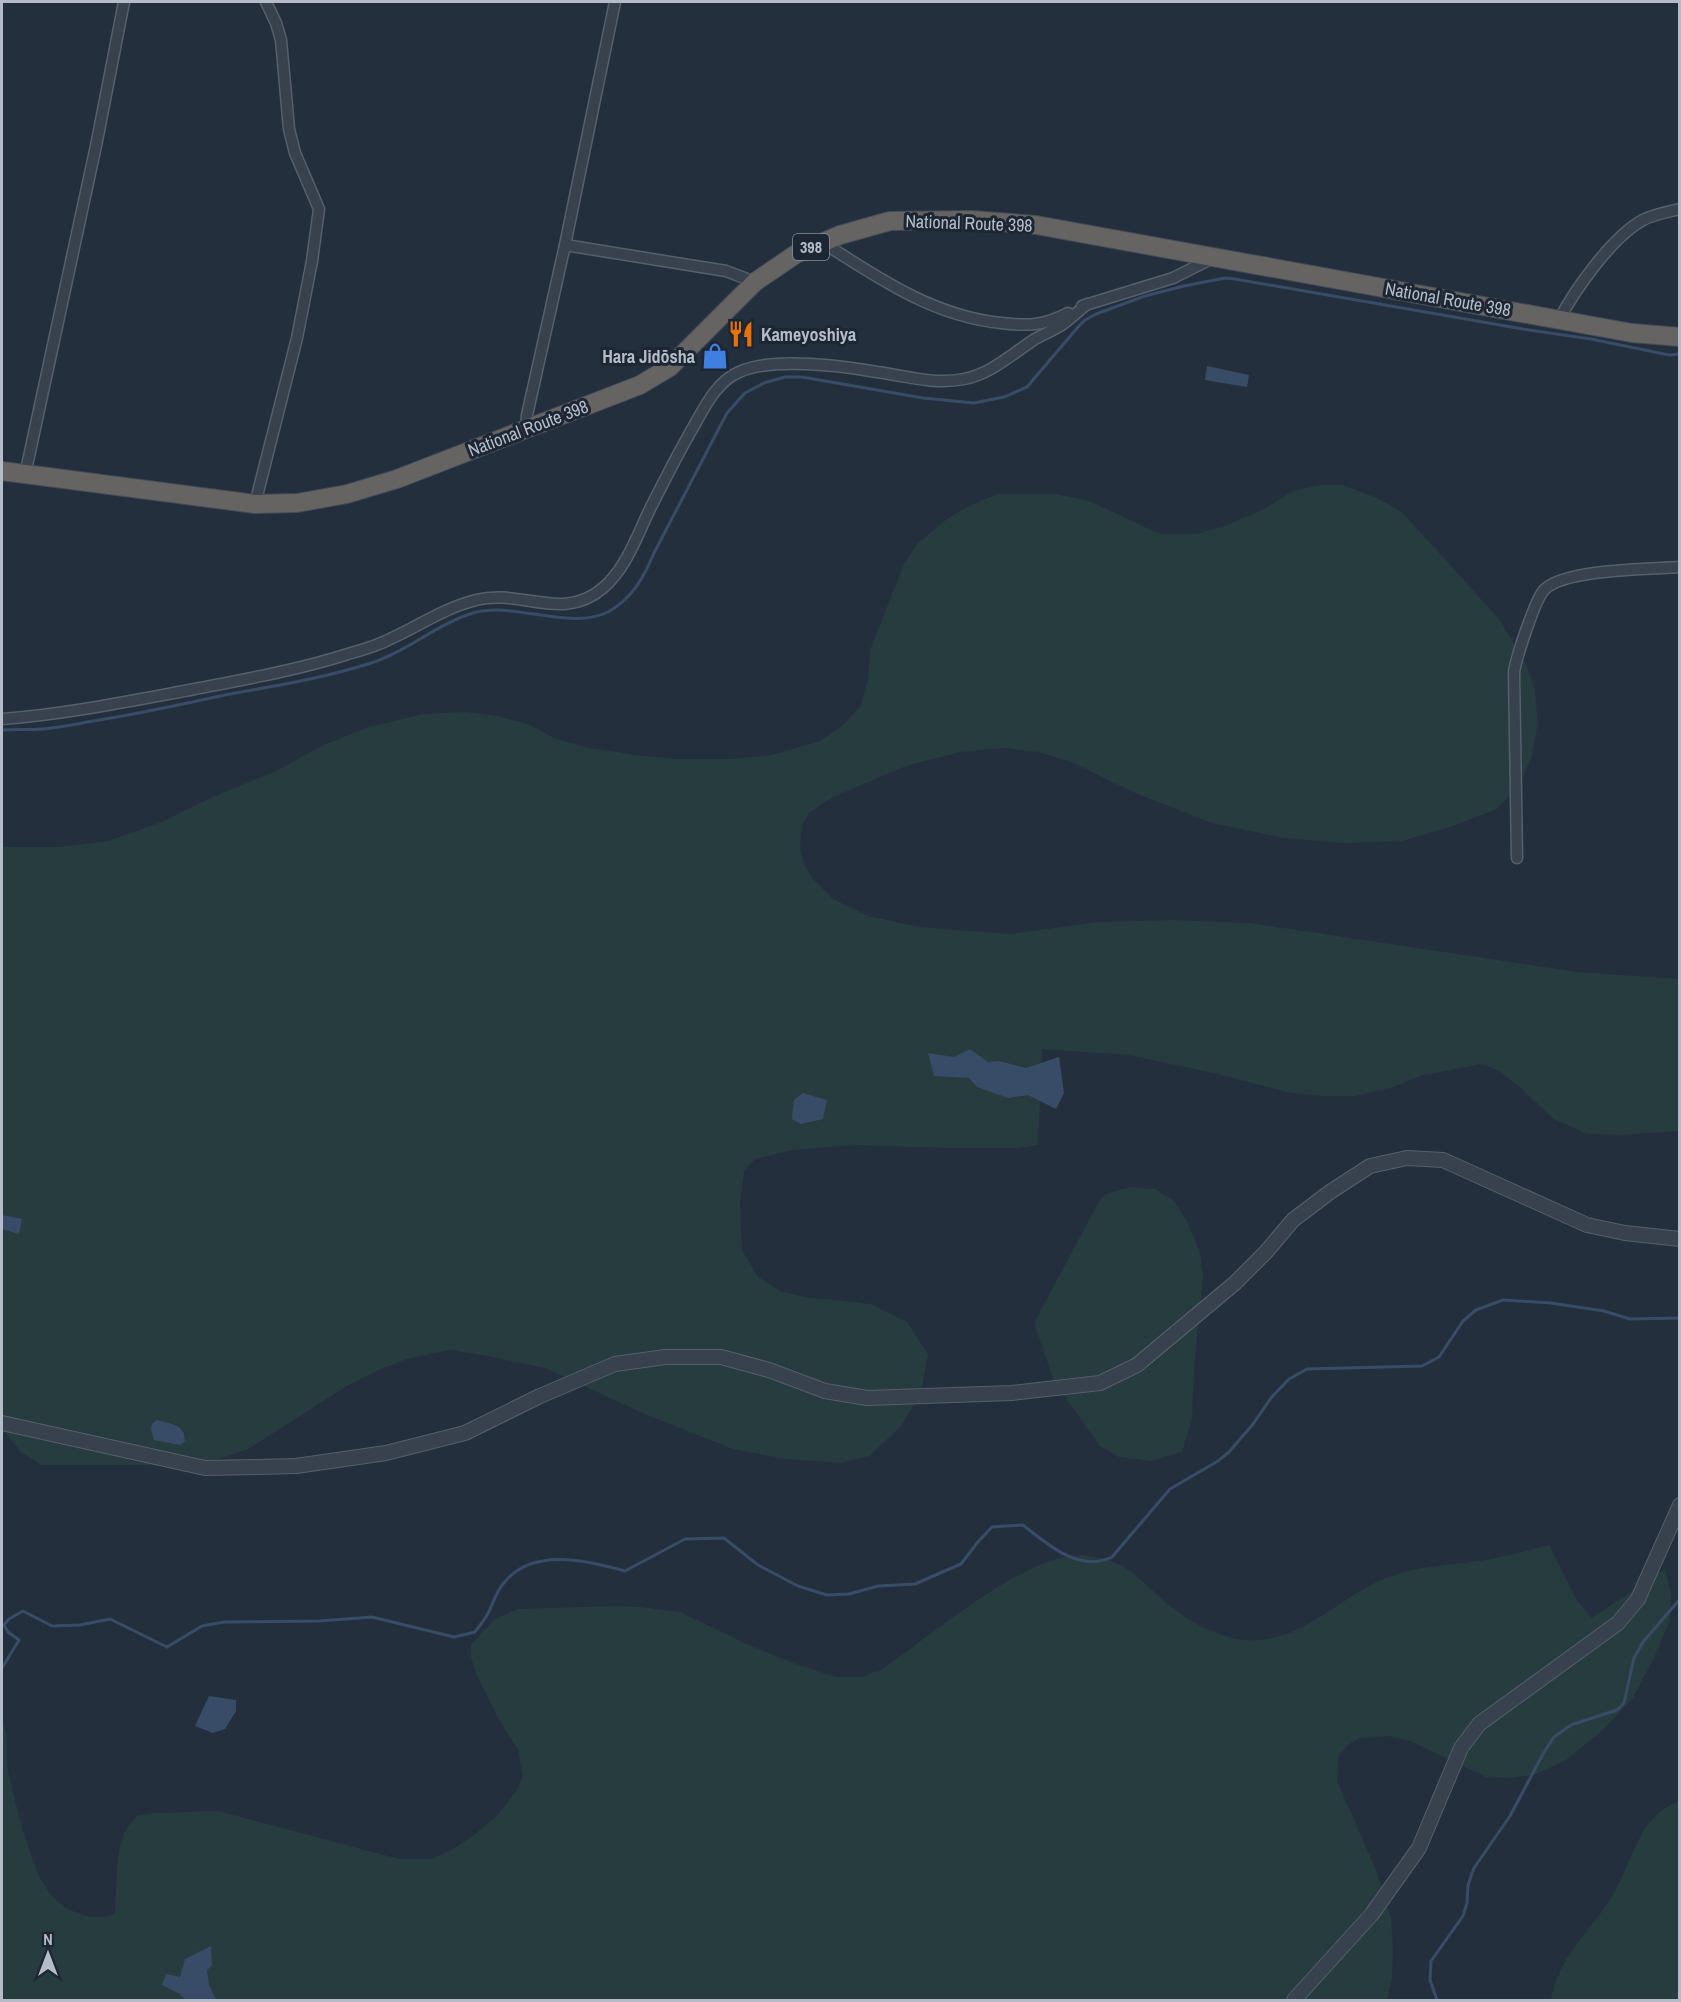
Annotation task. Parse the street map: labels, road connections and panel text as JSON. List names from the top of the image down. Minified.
{"streets":{"highway":["National Route 398","398"]},"places":{"restaurant":["Kameyoshiya"],"shop":["Hara Jidōsha"]},"north":"top"}
